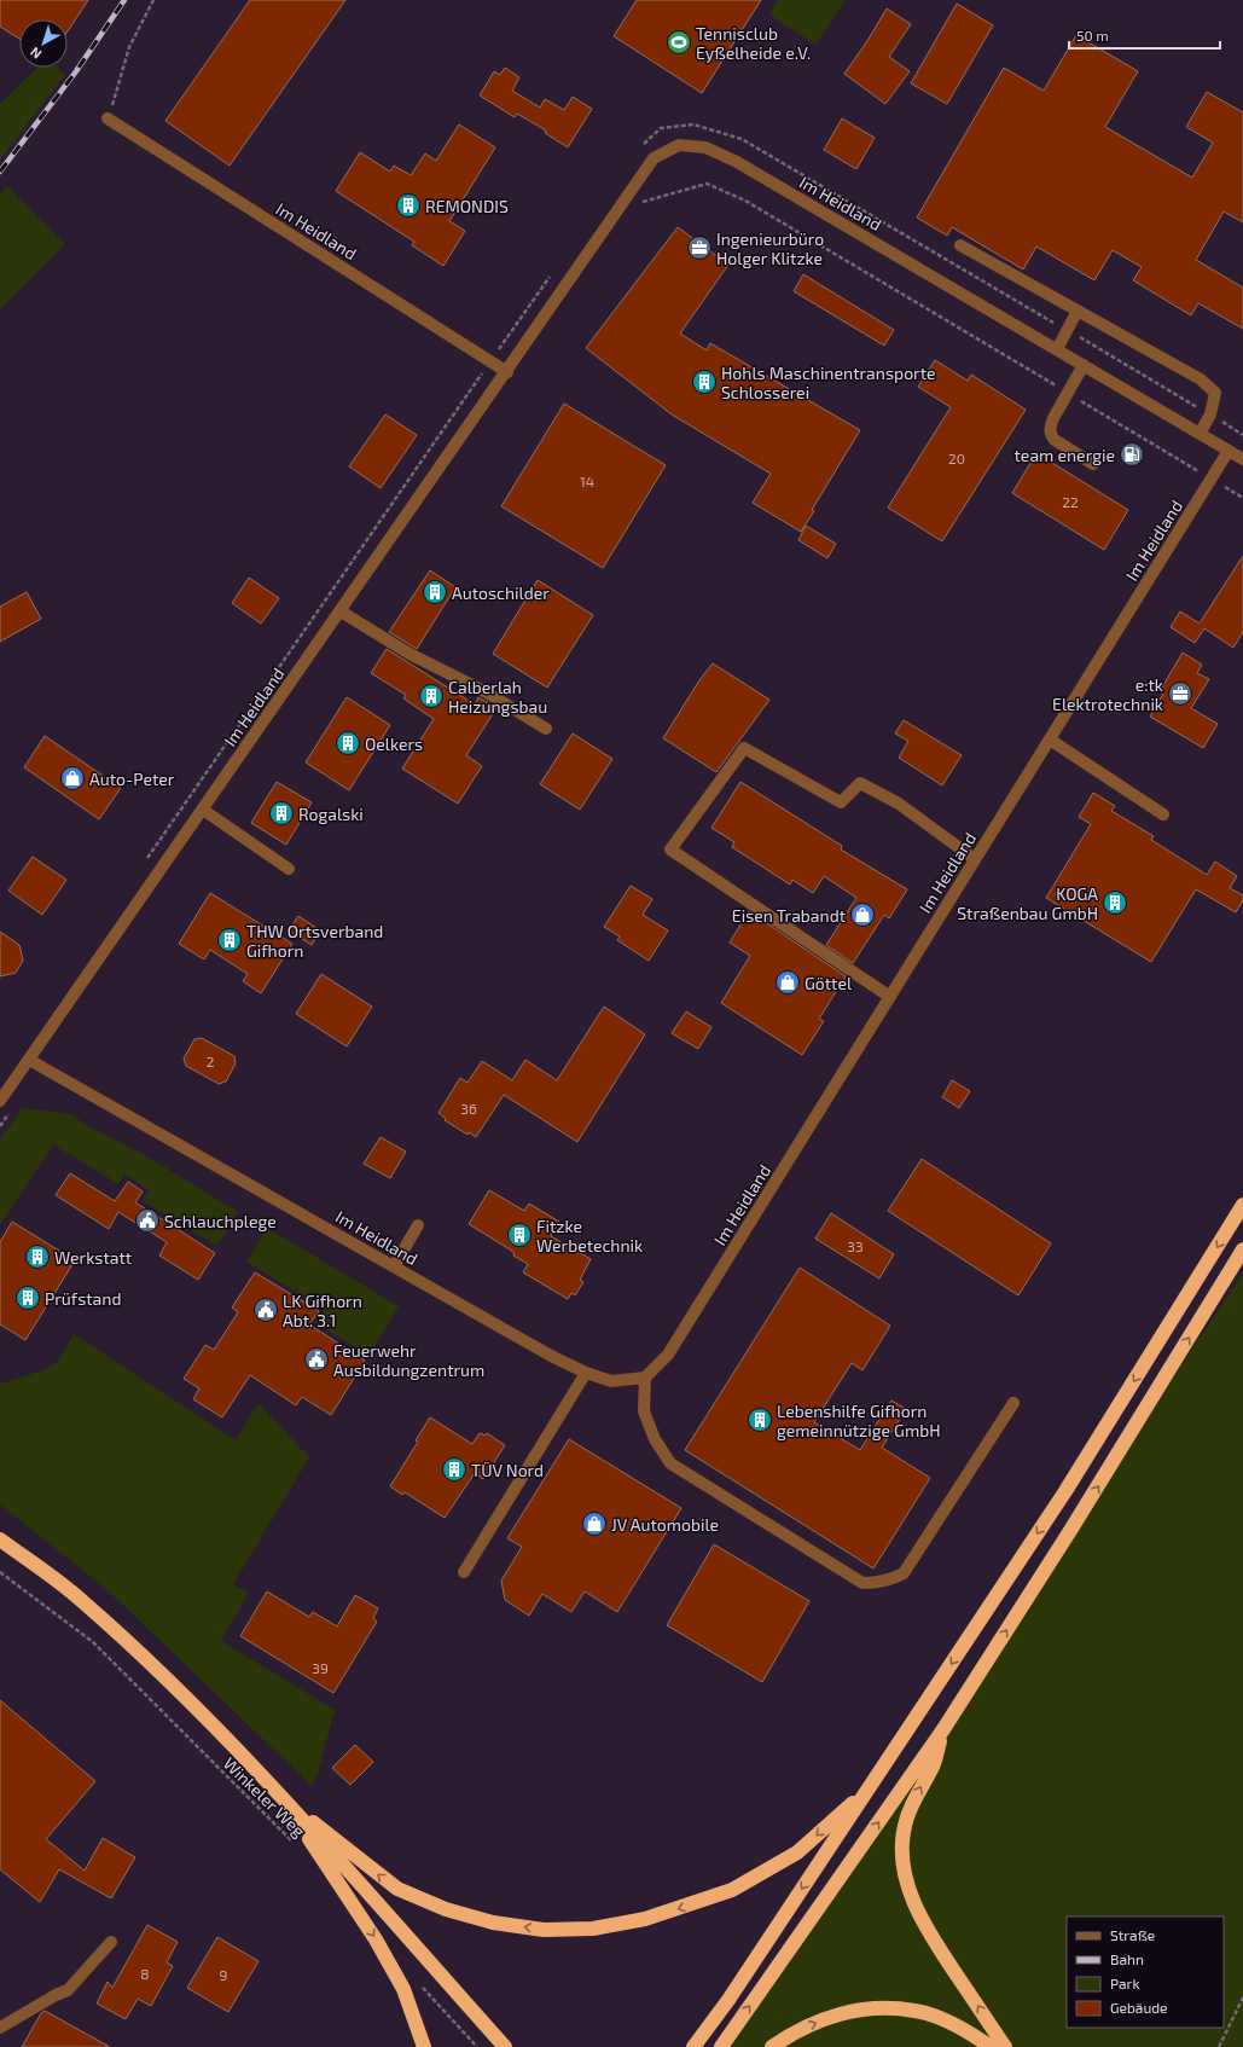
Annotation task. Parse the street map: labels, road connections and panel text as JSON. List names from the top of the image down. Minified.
{"streets":{"street":["Im Heidland"],"path":["Winkeler Weg"]},"places":{"sports":["Tennisclub Eyßelheide e.V."],"building":["REMONDIS","Hohls Maschinentransporte Schlosserei","Autoschilder","Calberlah Heizungsbau","Oelkers","Rogalski","KOGA Straßenbau GmbH","THW Ortsverband Gifhorn","Fitzke Werbetechnik","Werkstatt","Prüfstand","Lebenshilfe Gifhorn gemeinnützige GmbH","TÜV Nord"],"office":["Ingenieurbüro Holger Klitzke","e:tk Elektrotechnik"],"fuel station":["team energie"],"shop":["Auto-Peter","Eisen Trabandt","Göttel","JV Automobile"],"public building":["Schlauchplege","LK Gifhorn Abt. 3.1","Feuerwehr Ausbildungzentrum"]},"house_numbers":["20","14","22","2","36","33","39","8","9"],"legend":["Straße","Bahn","Park","Gebäude"],"scale_bar":"50 m","north":"bottom left"}
